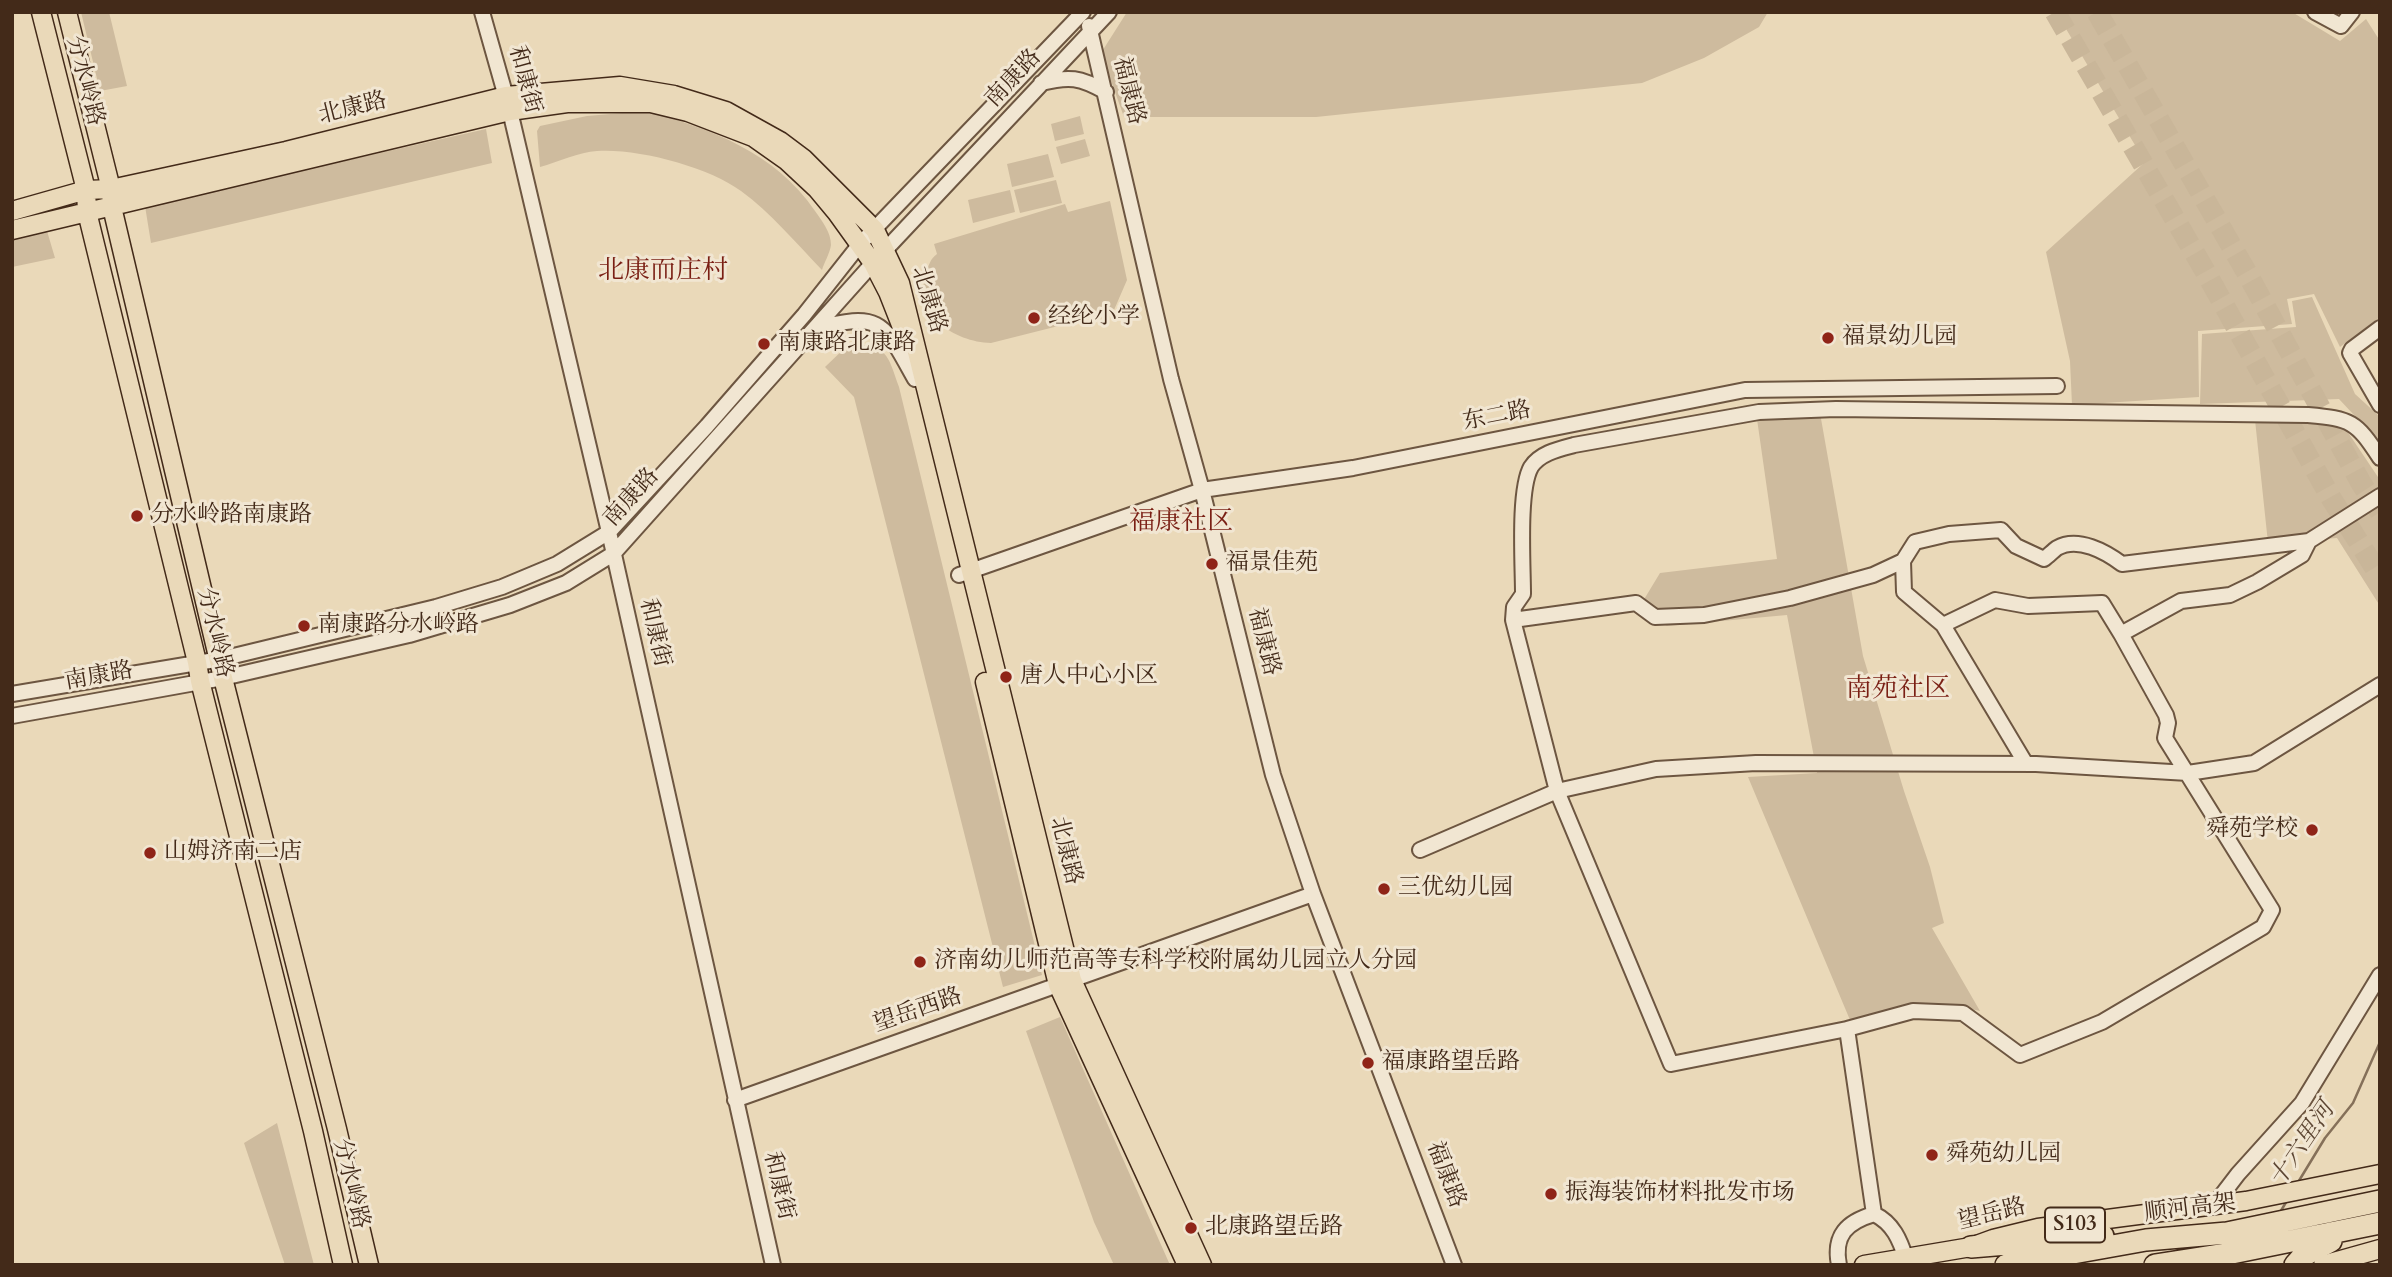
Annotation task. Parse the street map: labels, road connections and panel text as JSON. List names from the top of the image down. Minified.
{"streets":{"highway":["顺河高架"],"main road":["分水岭路","北康路","望岳路","S103"],"street":["南康路","和康街","福康路","东二路","望岳西路"]},"crossings":[["南康路","和康街"],["南康路","分水岭路"],["南康路","福康路"],["南康路","北康路"],["和康街","北康路"],["和康街","望岳西路"],["分水岭路","北康路"],["福康路","东二路"],["福康路","望岳西路"],["北康路","东二路"],["北康路","望岳西路"]],"districts":["北康而庄村","福康社区","南苑社区"],"water":["十六里河"],"places":["经纶小学","福景幼儿园","南康路北康路","分水岭路南康路","福景佳苑","南康路分水岭路","唐人中心小区","舜苑学校","山姆济南二店","三优幼儿园","济南幼儿师范高等专科学校附属幼儿园立人分园","福康路望岳路","舜苑幼儿园","振海装饰材料批发市场","北康路望岳路"]}
